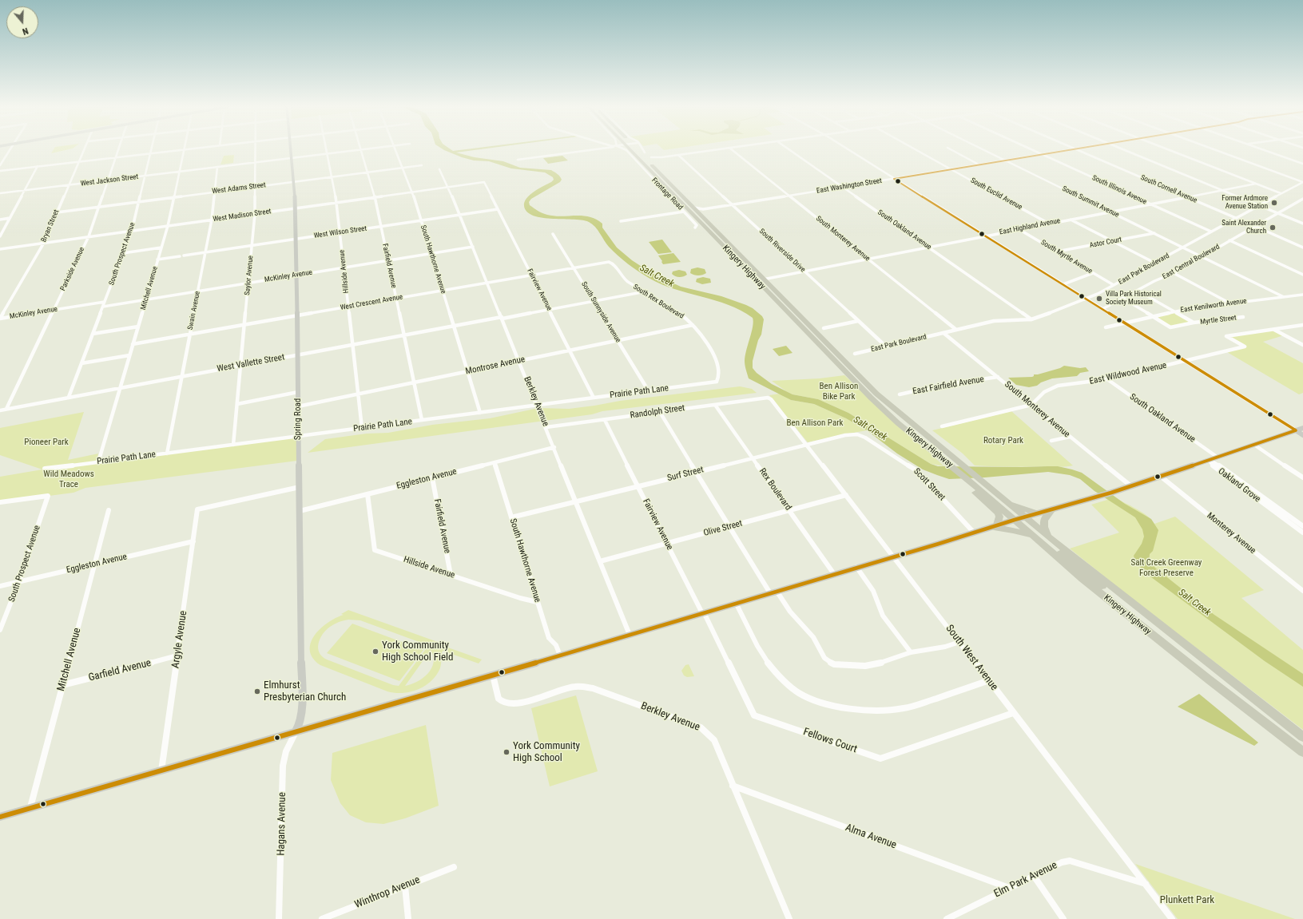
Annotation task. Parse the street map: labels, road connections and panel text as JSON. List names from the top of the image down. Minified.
{"streets":{"highway":["Kingery Highway"],"main road":["Spring Road"],"street":["West Jackson Street","East Washington Street","West Adams Street","South Cornell Avenue","South Illinois Avenue","Frontage Road","South Euclid Avenue","South Summit Avenue","West Madison Street","Bryan Street","East Highland Avenue","South Oakland Avenue","West Wilson Street","South Monterey Avenue","Astor Court","South Riverside Drive","South Prospect Avenue","South Myrtle Avenue","South Hawthorne Avenue","East Central Boulevard","Fairfield Avenue","Parkside Avenue","East Park Boulevard","Hillside Avenue","Saylor Avenue","McKinley Avenue","Mitchell Avenue","Fairview Avenue","South Rex Boulevard","West Crescent Avenue","East Kenilworth Avenue","Swain Avenue","South Sunnyside Avenue","Myrtle Street","West Vallette Street","Montrose Avenue","East Wildwood Avenue","East Fairfield Avenue","Prairie Path Lane","Berkley Avenue","Randolph Street","Surf Street","Eggleston Avenue","Scott Street","Oakland Grove","Rex Boulevard","Olive Street","Monterey Avenue","Argyle Avenue","South West Avenue","Garfield Avenue","Fellows Court","Hagans Avenue","Alma Avenue","Elm Park Avenue","Winthrop Avenue"]},"crossings":[["West Jackson Street","Bryan Street"],["West Jackson Street","South Prospect Avenue"],["West Jackson Street","Fairfield Avenue"],["West Jackson Street","Parkside Avenue"],["West Jackson Street","Hillside Avenue"],["West Jackson Street","Saylor Avenue"],["West Jackson Street","Mitchell Avenue"],["West Jackson Street","Swain Avenue"],["West Jackson Street","Spring Road"],["East Washington Street","South Illinois Avenue"],["East Washington Street","South Euclid Avenue"],["East Washington Street","South Summit Avenue"],["East Washington Street","South Oakland Avenue"],["East Washington Street","South Monterey Avenue"],["East Washington Street","South Riverside Drive"],["East Washington Street","Kingery Highway"],["West Adams Street","Bryan Street"],["West Adams Street","South Prospect Avenue"],["West Adams Street","South Hawthorne Avenue"],["West Adams Street","Fairfield Avenue"],["West Adams Street","Parkside Avenue"],["West Adams Street","Hillside Avenue"],["West Adams Street","Saylor Avenue"],["West Adams Street","Mitchell Avenue"],["West Adams Street","Swain Avenue"],["West Adams Street","Spring Road"],["South Cornell Avenue","East Highland Avenue"],["South Cornell Avenue","East Park Boulevard"],["South Illinois Avenue","East Highland Avenue"],["South Illinois Avenue","East Park Boulevard"],["South Euclid Avenue","East Highland Avenue"],["South Summit Avenue","East Highland Avenue"],["South Summit Avenue","Astor Court"],["South Summit Avenue","East Central Boulevard"],["South Summit Avenue","East Park Boulevard"],["South Summit Avenue","East Kenilworth Avenue"],["West Madison Street","Bryan Street"],["West Madison Street","South Prospect Avenue"],["West Madison Street","South Hawthorne Avenue"],["West Madison Street","Fairfield Avenue"],["West Madison Street","Parkside Avenue"],["West Madison Street","Hillside Avenue"],["West Madison Street","Saylor Avenue"],["West Madison Street","Mitchell Avenue"],["West Madison Street","Fairview Avenue"],["West Madison Street","Swain Avenue"],["West Madison Street","Berkley Avenue"],["West Madison Street","Spring Road"],["Bryan Street","McKinley Avenue"],["East Highland Avenue","South Oakland Avenue"],["East Highland Avenue","South Monterey Avenue"],["East Highland Avenue","South Riverside Drive"],["East Highland Avenue","South Myrtle Avenue"],["East Highland Avenue","Kingery Highway"],["South Oakland Avenue","East Park Boulevard"],["South Oakland Avenue","East Wildwood Avenue"],["West Wilson Street","South Hawthorne Avenue"],["West Wilson Street","Fairfield Avenue"],["West Wilson Street","Hillside Avenue"],["West Wilson Street","Saylor Avenue"],["West Wilson Street","Fairview Avenue"],["West Wilson Street","Swain Avenue"],["West Wilson Street","Berkley Avenue"],["West Wilson Street","Spring Road"],["South Monterey Avenue","East Park Boulevard"],["South Monterey Avenue","East Wildwood Avenue"],["South Monterey Avenue","East Fairfield Avenue"],["Astor Court","South Myrtle Avenue"],["South Riverside Drive","East Park Boulevard"],["South Prospect Avenue","McKinley Avenue"],["South Prospect Avenue","West Vallette Street"],["South Prospect Avenue","Eggleston Avenue"],["South Myrtle Avenue","East Park Boulevard"],["South Hawthorne Avenue","Hillside Avenue"],["South Hawthorne Avenue","McKinley Avenue"],["South Hawthorne Avenue","West Crescent Avenue"],["South Hawthorne Avenue","West Vallette Street"],["South Hawthorne Avenue","Montrose Avenue"],["South Hawthorne Avenue","Prairie Path Lane"],["South Hawthorne Avenue","Surf Street"],["South Hawthorne Avenue","Eggleston Avenue"],["Fairfield Avenue","Hillside Avenue"],["Fairfield Avenue","McKinley Avenue"],["Fairfield Avenue","West Crescent Avenue"],["Fairfield Avenue","West Vallette Street"],["Fairfield Avenue","Montrose Avenue"],["Fairfield Avenue","Prairie Path Lane"],["Fairfield Avenue","Eggleston Avenue"],["Parkside Avenue","McKinley Avenue"],["Parkside Avenue","West Vallette Street"],["Hillside Avenue","McKinley Avenue"],["Hillside Avenue","West Crescent Avenue"],["Hillside Avenue","West Vallette Street"],["Hillside Avenue","Montrose Avenue"],["Hillside Avenue","Prairie Path Lane"],["Hillside Avenue","Eggleston Avenue"],["Saylor Avenue","McKinley Avenue"],["Saylor Avenue","West Crescent Avenue"],["Saylor Avenue","West Vallette Street"],["Saylor Avenue","Prairie Path Lane"],["McKinley Avenue","Mitchell Avenue"],["McKinley Avenue","Swain Avenue"],["McKinley Avenue","Berkley Avenue"],["McKinley Avenue","Spring Road"],["Mitchell Avenue","West Crescent Avenue"],["Mitchell Avenue","West Vallette Street"],["Mitchell Avenue","Prairie Path Lane"],["Mitchell Avenue","Eggleston Avenue"],["Mitchell Avenue","Garfield Avenue"],["Fairview Avenue","West Crescent Avenue"],["Fairview Avenue","West Vallette Street"],["Fairview Avenue","Montrose Avenue"],["Fairview Avenue","Prairie Path Lane"],["Fairview Avenue","Randolph Street"],["Fairview Avenue","Surf Street"],["Fairview Avenue","Olive Street"],["Fairview Avenue","Fellows Court"],["South Rex Boulevard","West Crescent Avenue"],["South Rex Boulevard","West Vallette Street"],["South Rex Boulevard","Montrose Avenue"],["South Rex Boulevard","Prairie Path Lane"],["West Crescent Avenue","Swain Avenue"],["West Crescent Avenue","South Sunnyside Avenue"],["West Crescent Avenue","Berkley Avenue"],["West Crescent Avenue","Spring Road"],["East Kenilworth Avenue","Myrtle Street"],["Swain Avenue","West Vallette Street"],["Swain Avenue","Prairie Path Lane"],["South Sunnyside Avenue","West Vallette Street"],["South Sunnyside Avenue","Montrose Avenue"],["South Sunnyside Avenue","Prairie Path Lane"],["West Vallette Street","Berkley Avenue"],["West Vallette Street","Spring Road"],["Montrose Avenue","Berkley Avenue"],["Montrose Avenue","Spring Road"],["Prairie Path Lane","Berkley Avenue"],["Prairie Path Lane","Spring Road"],["Berkley Avenue","Randolph Street"],["Berkley Avenue","Surf Street"],["Berkley Avenue","Eggleston Avenue"],["Berkley Avenue","Olive Street"],["Berkley Avenue","Alma Avenue"],["Randolph Street","Rex Boulevard"],["Randolph Street","South West Avenue"],["Spring Road","Eggleston Avenue"],["Spring Road","Argyle Avenue"],["Spring Road","Hagans Avenue"],["Surf Street","Scott Street"],["Surf Street","Rex Boulevard"],["Surf Street","South West Avenue"],["Eggleston Avenue","Argyle Avenue"],["Rex Boulevard","Olive Street"],["Olive Street","South West Avenue"],["Argyle Avenue","Garfield Avenue"],["South West Avenue","Fellows Court"],["South West Avenue","Elm Park Avenue"],["Alma Avenue","Elm Park Avenue"]],"water":["Salt Creek"],"parks":["Ben Allison Bike Park","Ben Allison Park","Rotary Park","Pioneer Park","Wild Meadows Trace","Salt Creek Greenway Forest Preserve","Plunkett Park"],"places":["Former Ardmore Avenue Station","Saint Alexander Church","Villa Park Historical Society Museum","York Community High School Field","Elmhurst Presbyterian Church","York Community High School"],"north":"bottom"}
